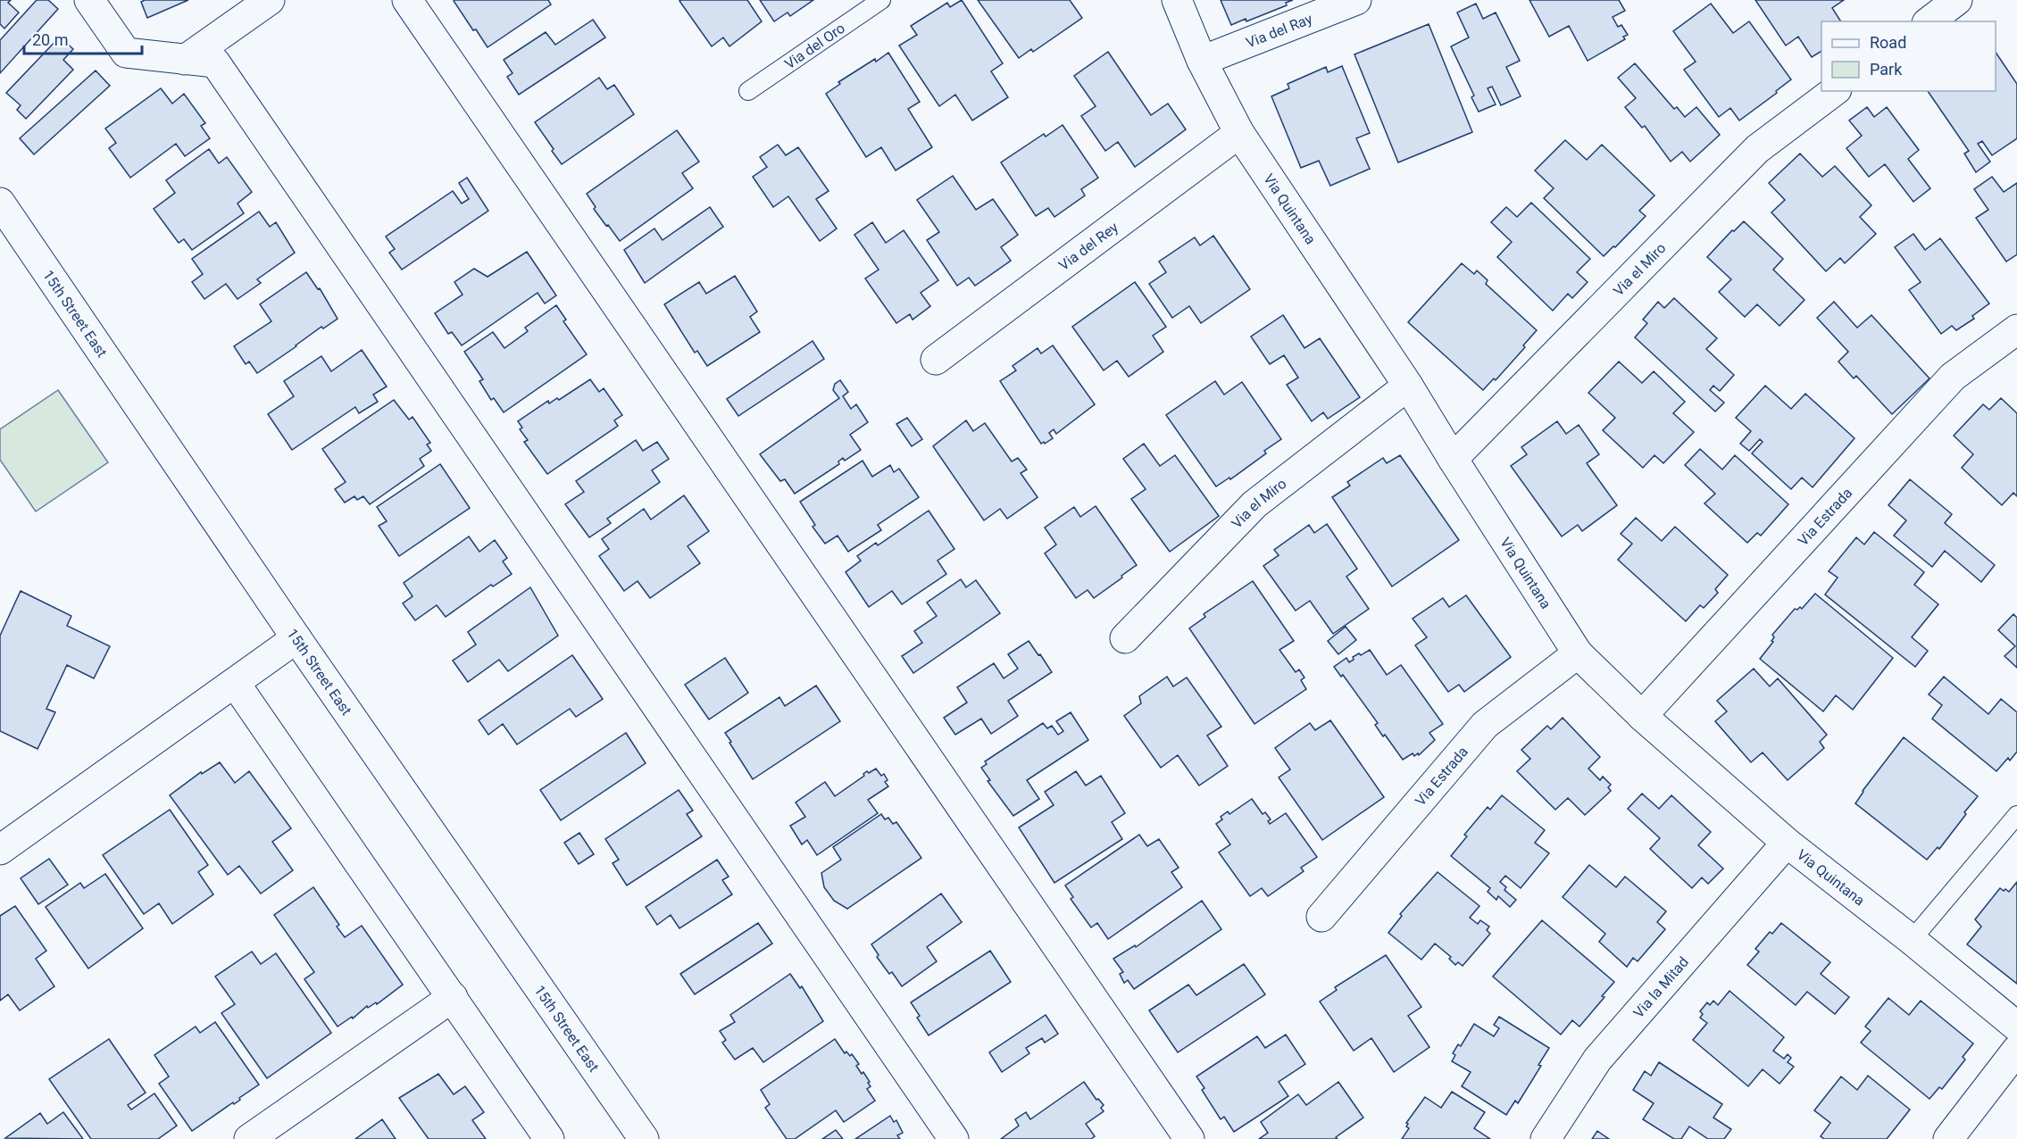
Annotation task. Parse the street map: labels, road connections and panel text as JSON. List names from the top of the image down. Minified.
{"streets":{"street":["Via del Ray","Via Quintana","Via del Rey","Via el Miro","15th Street East","Via Estrada","Via la Mitad"],"lane":["Via del Oro"]},"crossings":[["Via del Ray","Via Quintana"],["Via Quintana","Via del Rey"],["Via Quintana","Via el Miro"],["Via Quintana","Via Estrada"],["Via Quintana","Via la Mitad"]],"legend":["Road","Park"],"scale_bar":"20 m"}
